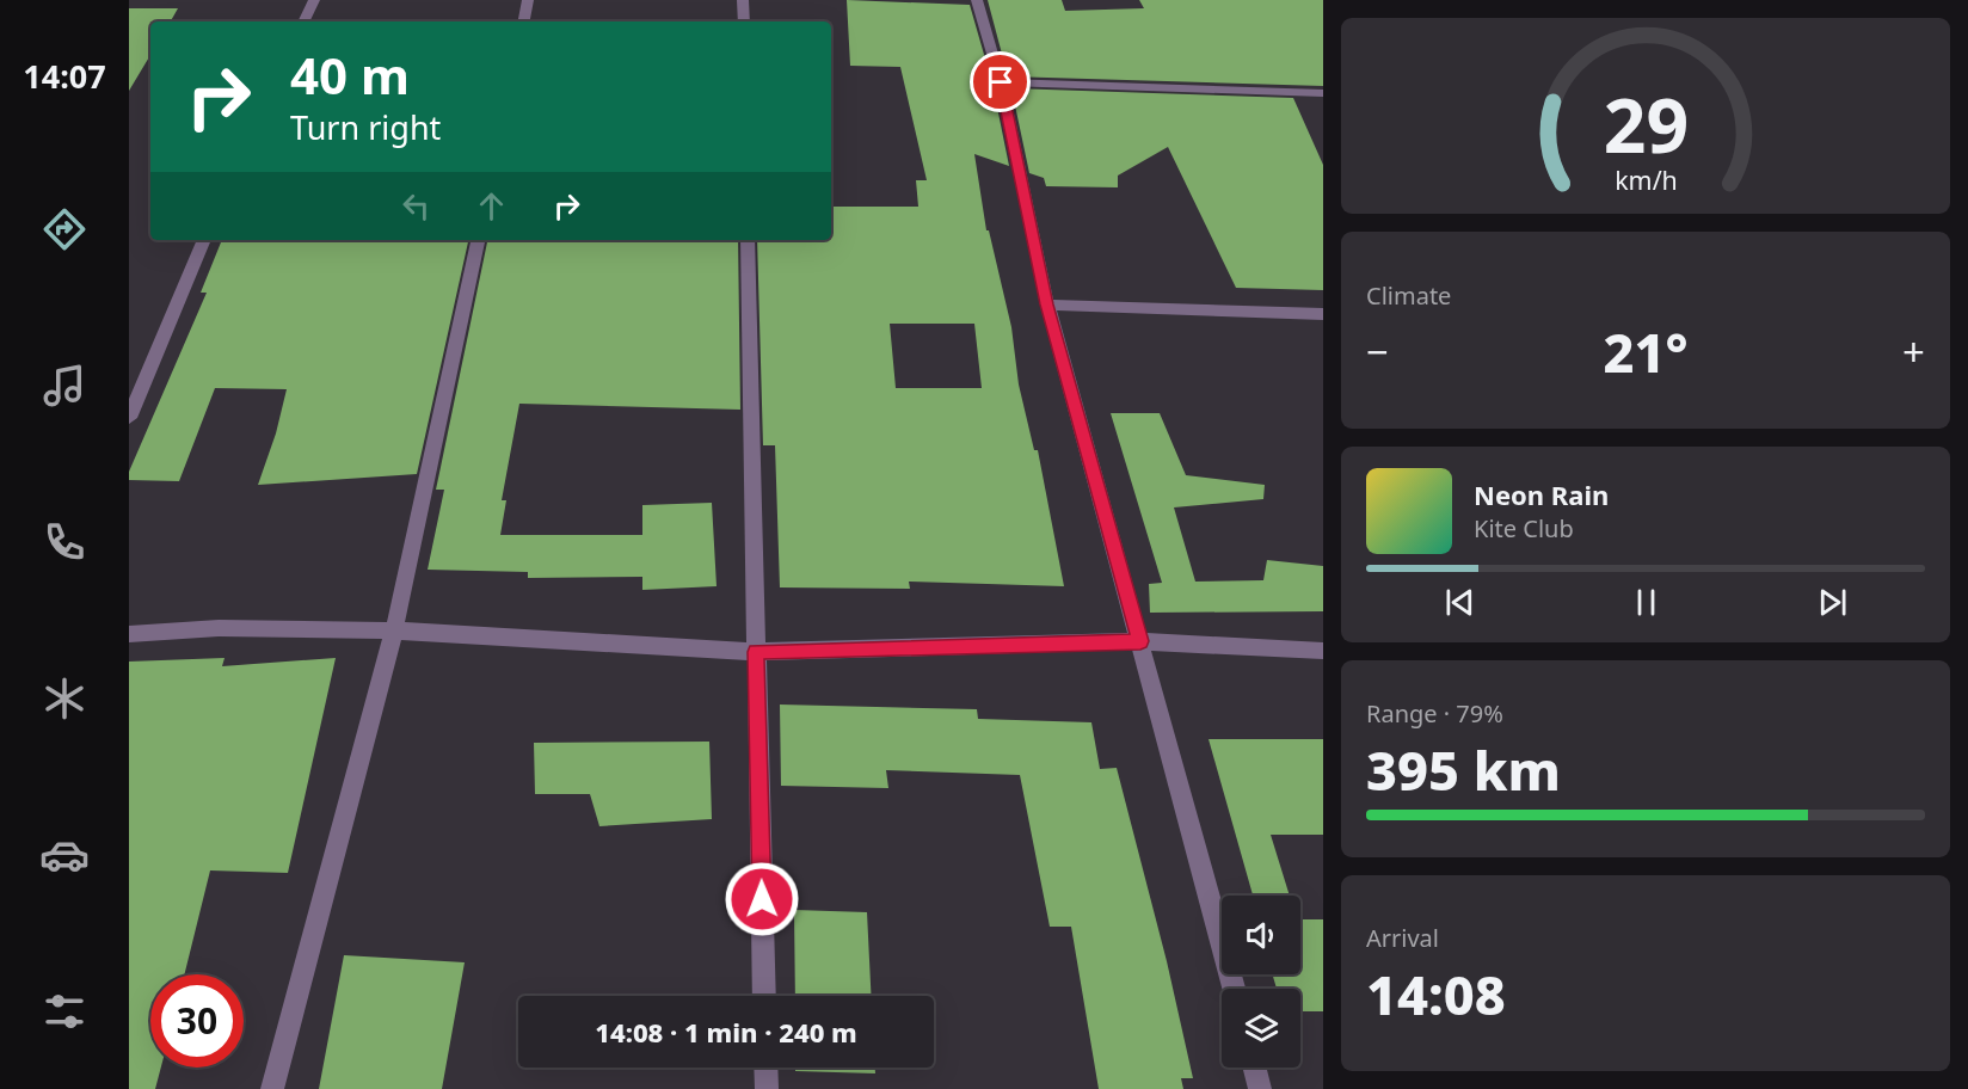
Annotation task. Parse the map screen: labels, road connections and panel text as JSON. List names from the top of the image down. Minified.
{"page":{"tabs":"14:07","turn":["40 m","Turn right"],"tile":["Climate",["Range · 79%","395 km"],["Arrival","14:08"]],"heat":["−","21°","+"],"song":["Neon Rain","Kite Club"],"limit":"30","trip":"14:08 · 1 min · 240 m","gauge":["29","km/h"]}}
